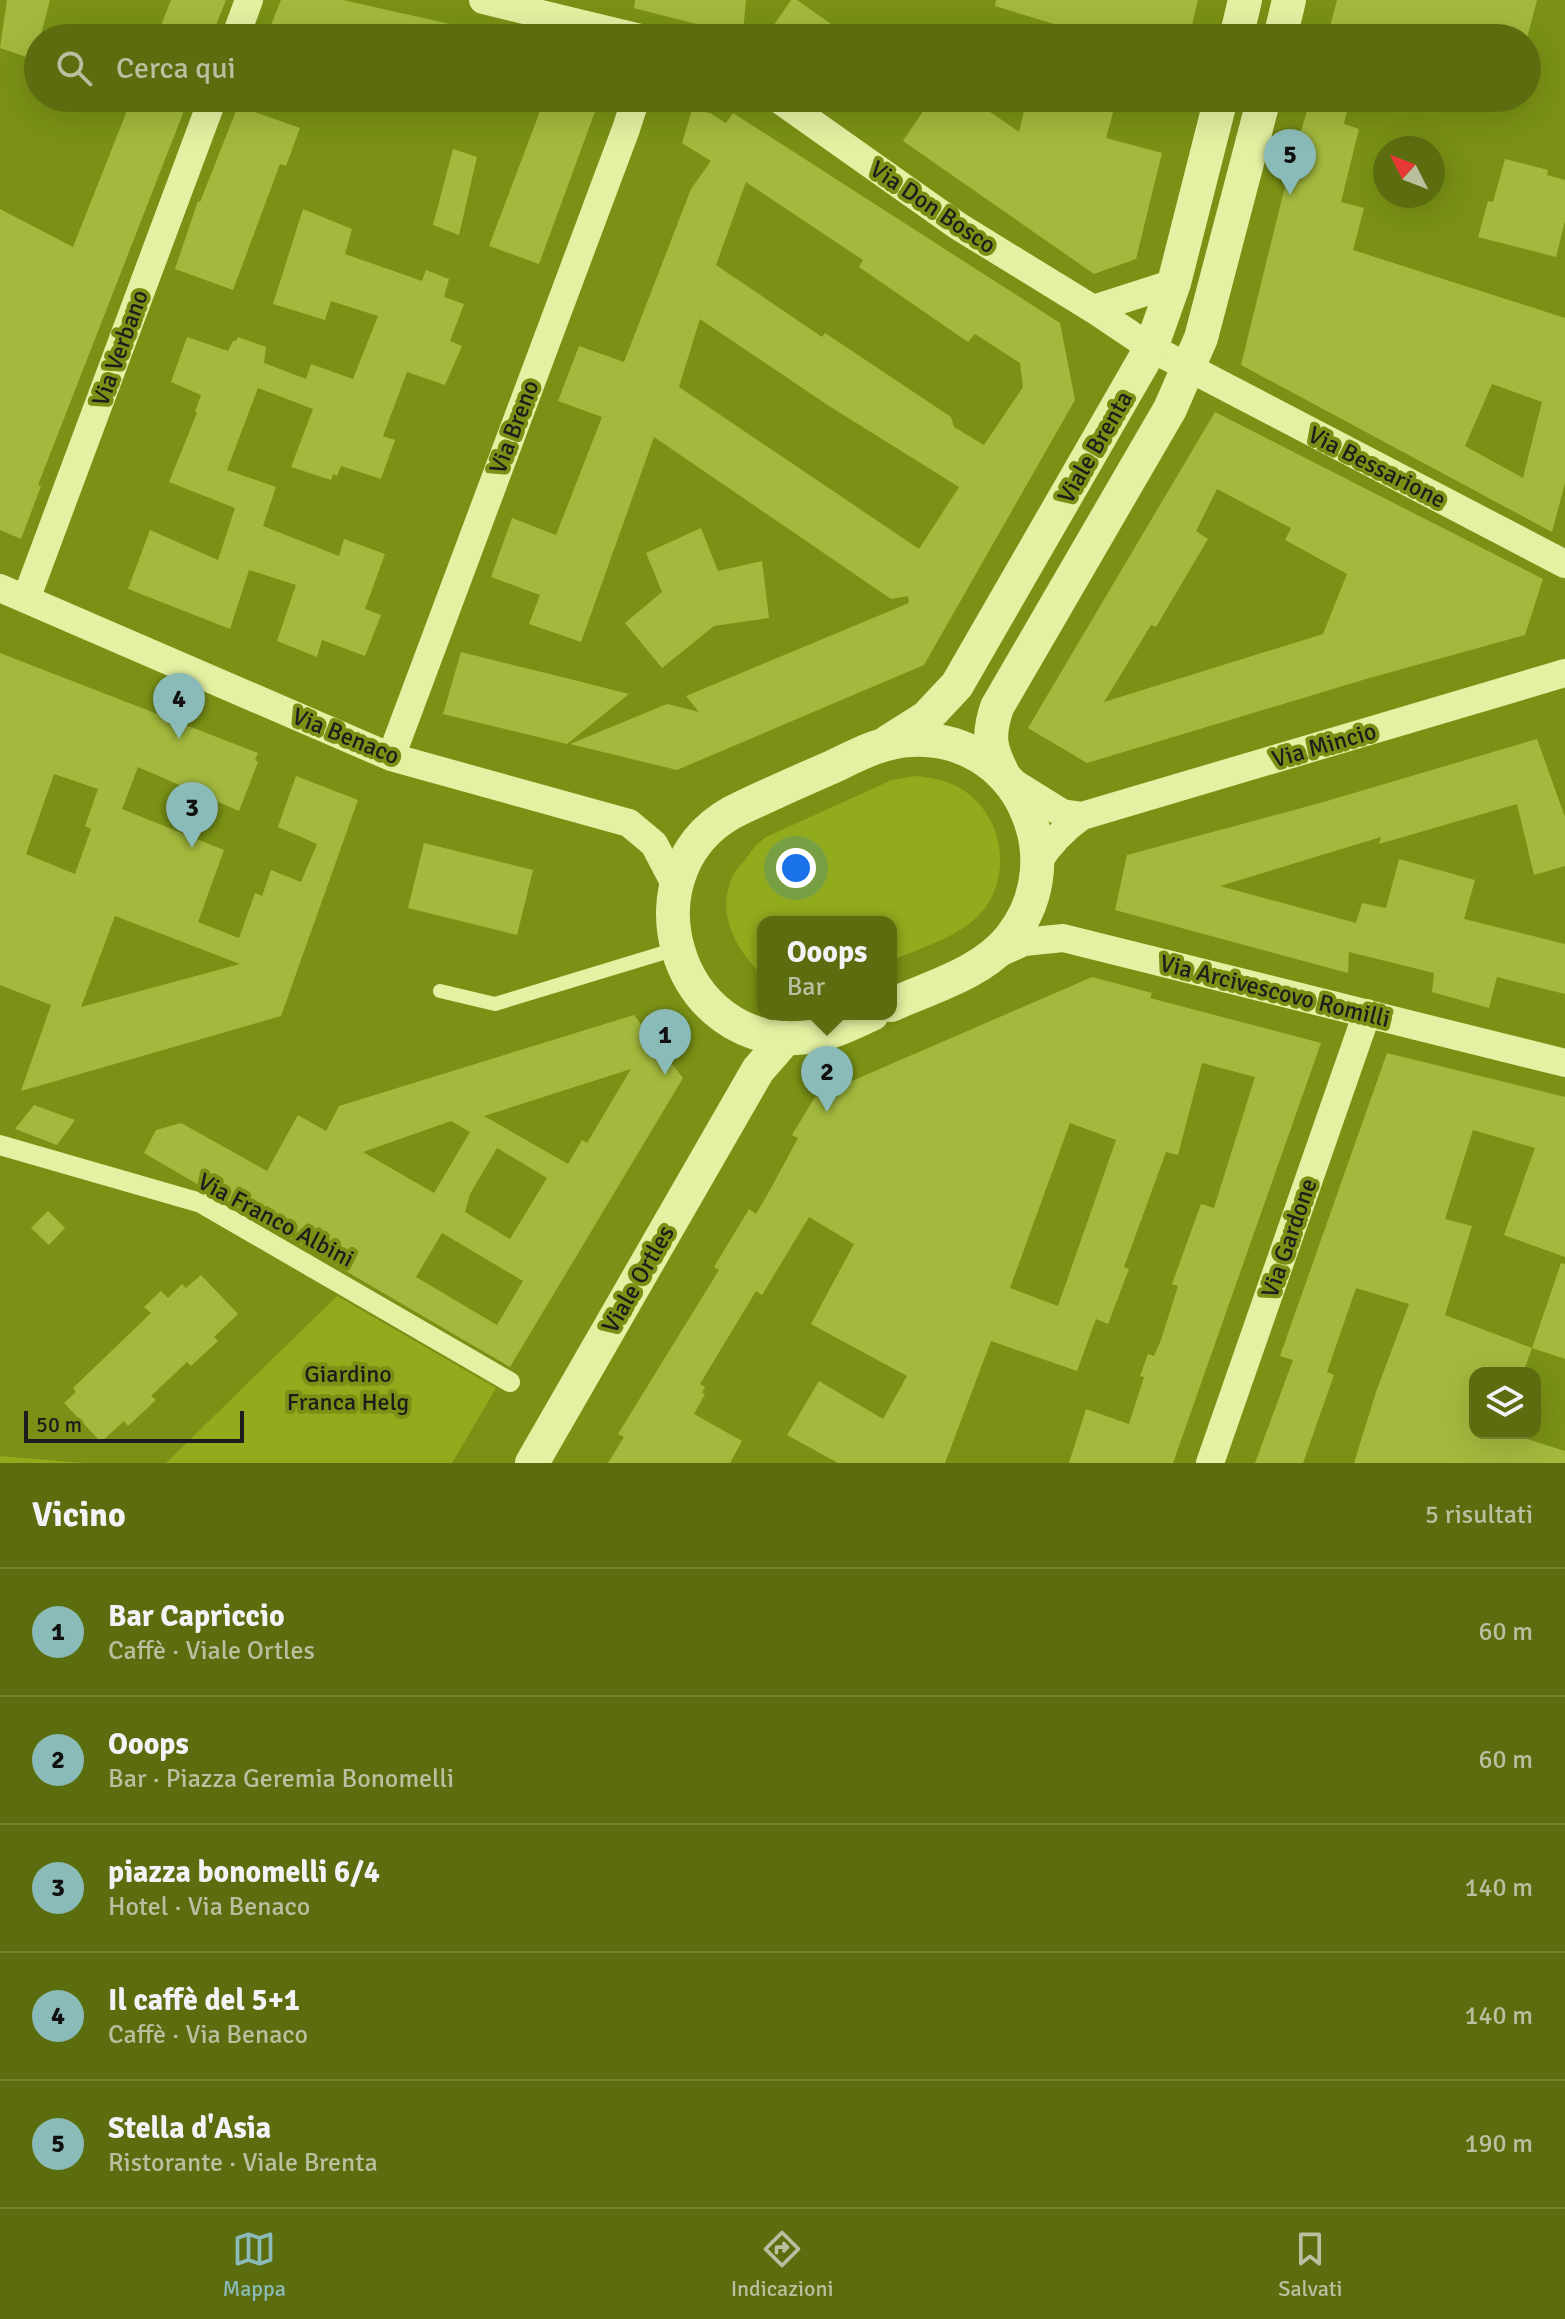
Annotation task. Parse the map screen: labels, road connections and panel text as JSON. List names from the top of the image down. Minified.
{"streets":{"street":["Via Don Bosco","Via Verbano","Via Breno","Viale Brenta","Via Bessarione","Via Benaco","Via Mincio","Via Arcivescovo Romilli","Via Franco Albini","Via Gardone","Viale Ortles"]},"crossings":[["Via Don Bosco","Viale Brenta"],["Via Don Bosco","Via Bessarione"],["Via Verbano","Via Benaco"],["Via Breno","Via Benaco"],["Viale Brenta","Via Bessarione"],["Via Arcivescovo Romilli","Via Gardone"]],"parks":["Giardino Franca Helg"],"scale_bar":"50 m","north":"top left","page":{"search":"Cerca qui","pins":["5","4","3","1","2"],"popup":["Ooops","Bar"],"scale":"50 m","heading":["Vicino","5 risultati"],"list":[{"mark":"1","name":"Bar Capriccio","note":"Caffè · Viale Ortles","value":"60 m"},{"mark":"2","name":"Ooops","note":"Bar · Piazza Geremia Bonomelli","value":"60 m"},{"mark":"3","name":"piazza bonomelli 6/4","note":"Hotel · Via Benaco","value":"140 m"},{"mark":"4","name":"Il caffè del 5+1","note":"Caffè · Via Benaco","value":"140 m"},{"mark":"5","name":"Stella d'Asia","note":"Ristorante · Viale Brenta","value":"190 m"}],"nav":["Mappa","Indicazioni","Salvati"]}}
